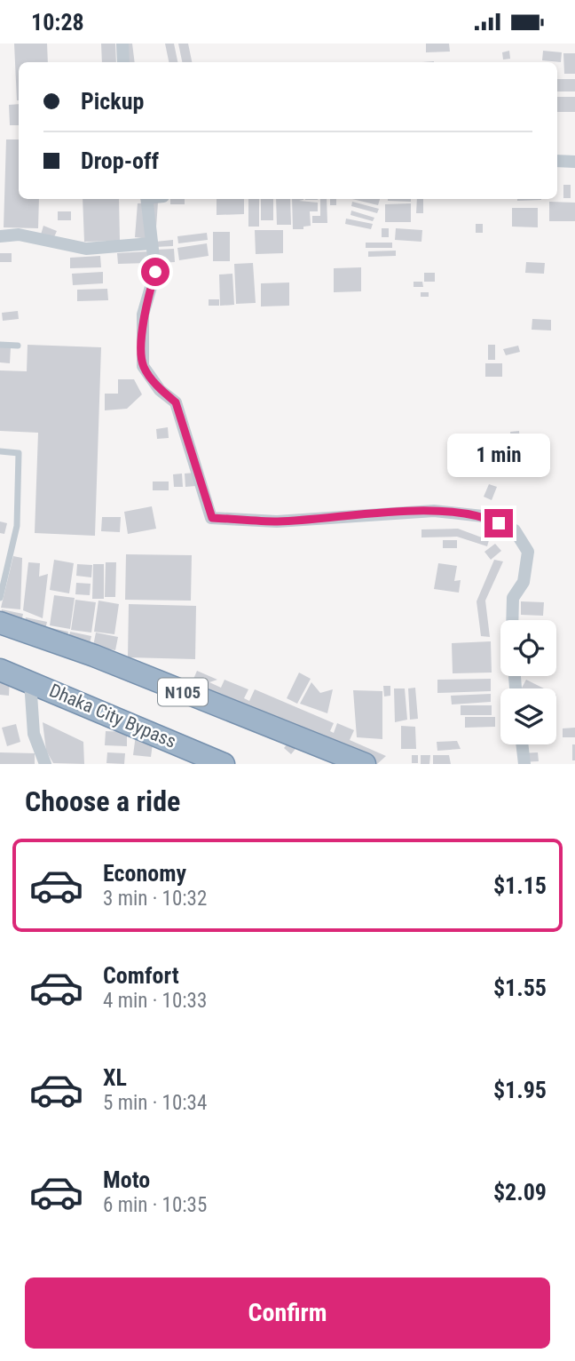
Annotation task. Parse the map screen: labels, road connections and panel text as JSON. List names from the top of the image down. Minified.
{"streets":{"highway":["N105","Dhaka City Bypass"]},"page":{"status":"10:28","banner":["Pickup","Drop-off"],"bubble":"1 min","heading":"Choose a ride","list":[{"name":"Economy","note":"3 min · 10:32","value":"$1.15"},{"name":"Comfort","note":"4 min · 10:33","value":"$1.55"},{"name":"XL","note":"5 min · 10:34","value":"$1.95"},{"name":"Moto","note":"6 min · 10:35","value":"$2.09"}],"buttons":"Confirm"}}
